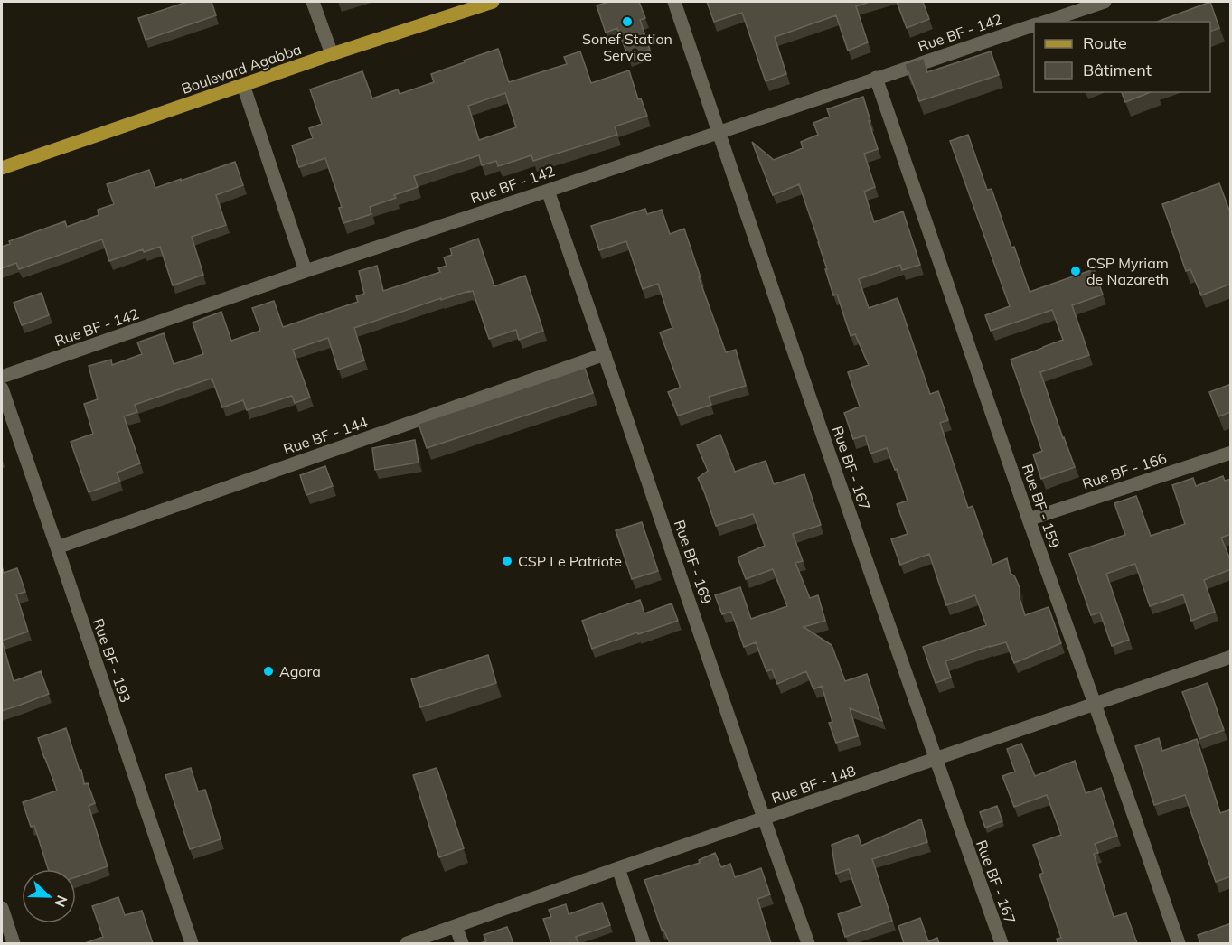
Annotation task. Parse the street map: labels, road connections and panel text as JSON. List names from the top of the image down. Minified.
{"streets":{"main road":["Boulevard Agabba"],"street":["Rue BF - 142","Rue BF - 144","Rue BF - 167","Rue BF - 166","Rue BF - 159","Rue BF - 169","Rue BF - 193","Rue BF - 148"]},"crossings":[["Rue BF - 142","Rue BF - 167"],["Rue BF - 142","Rue BF - 159"],["Rue BF - 142","Rue BF - 169"],["Rue BF - 144","Rue BF - 169"],["Rue BF - 144","Rue BF - 193"],["Rue BF - 167","Rue BF - 148"],["Rue BF - 166","Rue BF - 159"],["Rue BF - 159","Rue BF - 148"],["Rue BF - 169","Rue BF - 148"]],"places":["Sonef Station Service","CSP Myriam de Nazareth","CSP Le Patriote","Agora"],"legend":["Route","Bâtiment"],"north":"right"}
